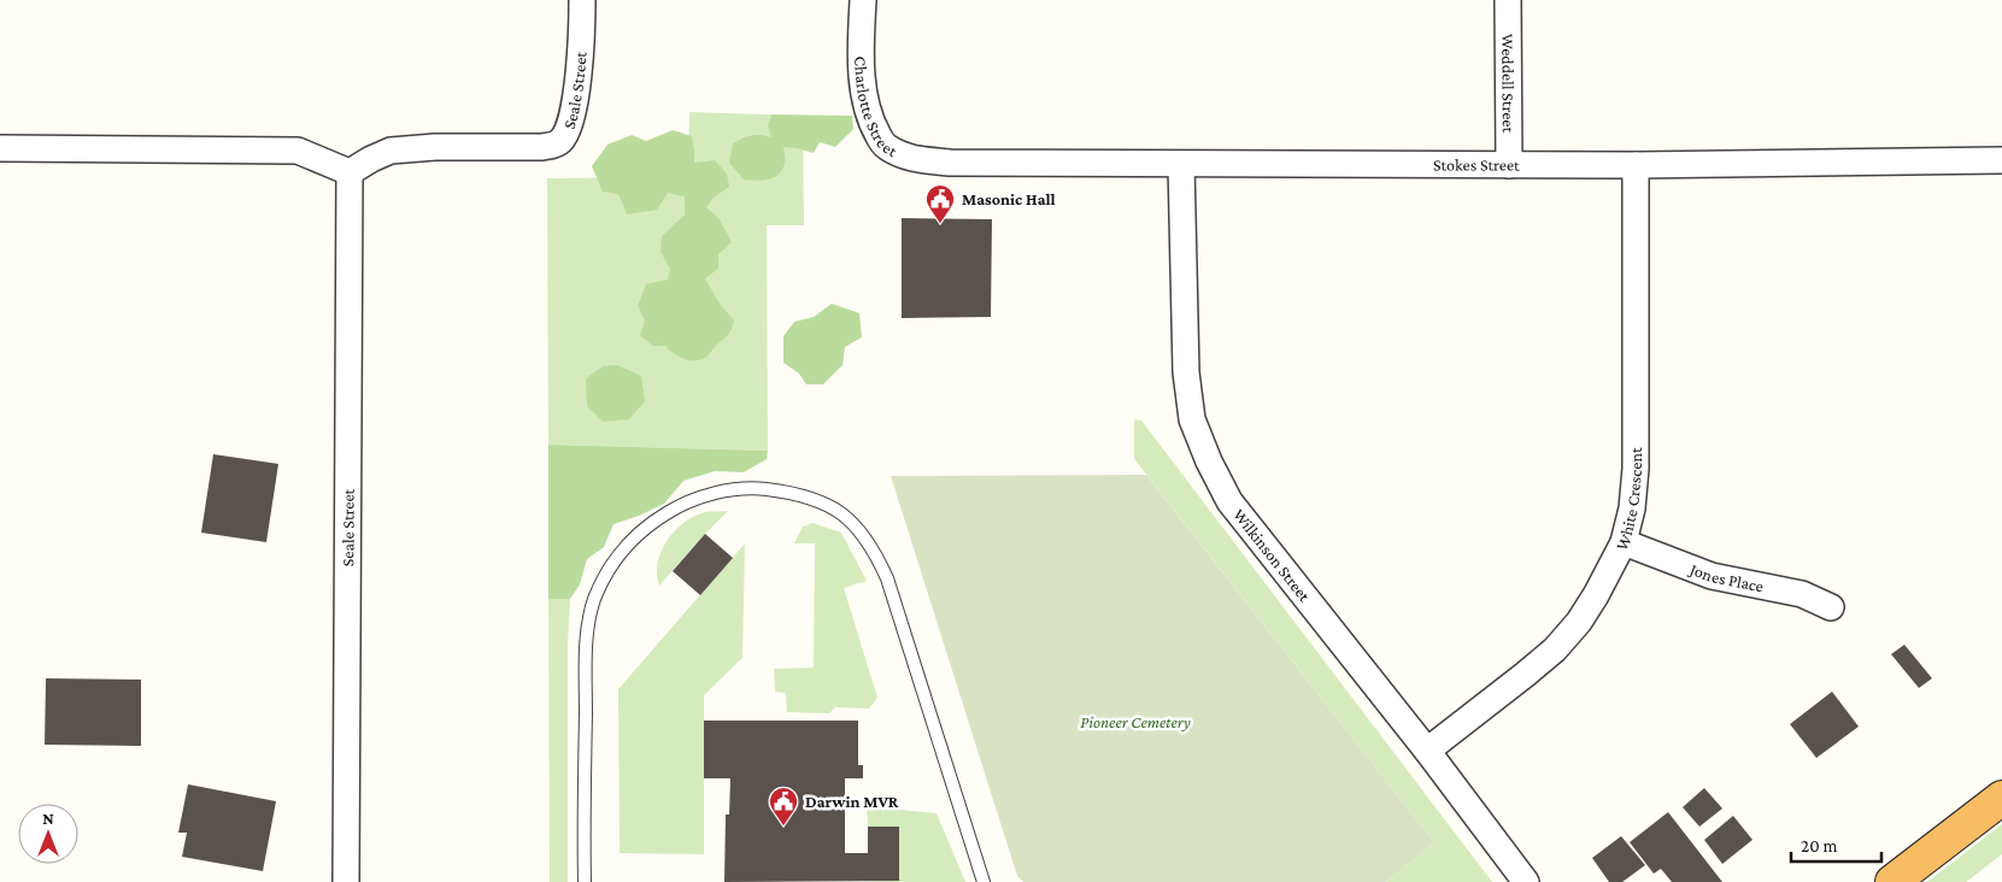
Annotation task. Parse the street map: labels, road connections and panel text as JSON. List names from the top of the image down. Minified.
{"streets":{"street":["Weddell Street","Seale Street","Charlotte Street","Stokes Street","White Crescent","Wilkinson Street","Jones Place"]},"crossings":[["Weddell Street","Stokes Street"],["Charlotte Street","Stokes Street"],["Stokes Street","White Crescent"],["Stokes Street","Wilkinson Street"],["White Crescent","Wilkinson Street"],["White Crescent","Jones Place"]],"parks":["Pioneer Cemetery"],"places":{"public building":["Masonic Hall","Darwin MVR"]},"scale_bar":"20 m","north":"top"}
